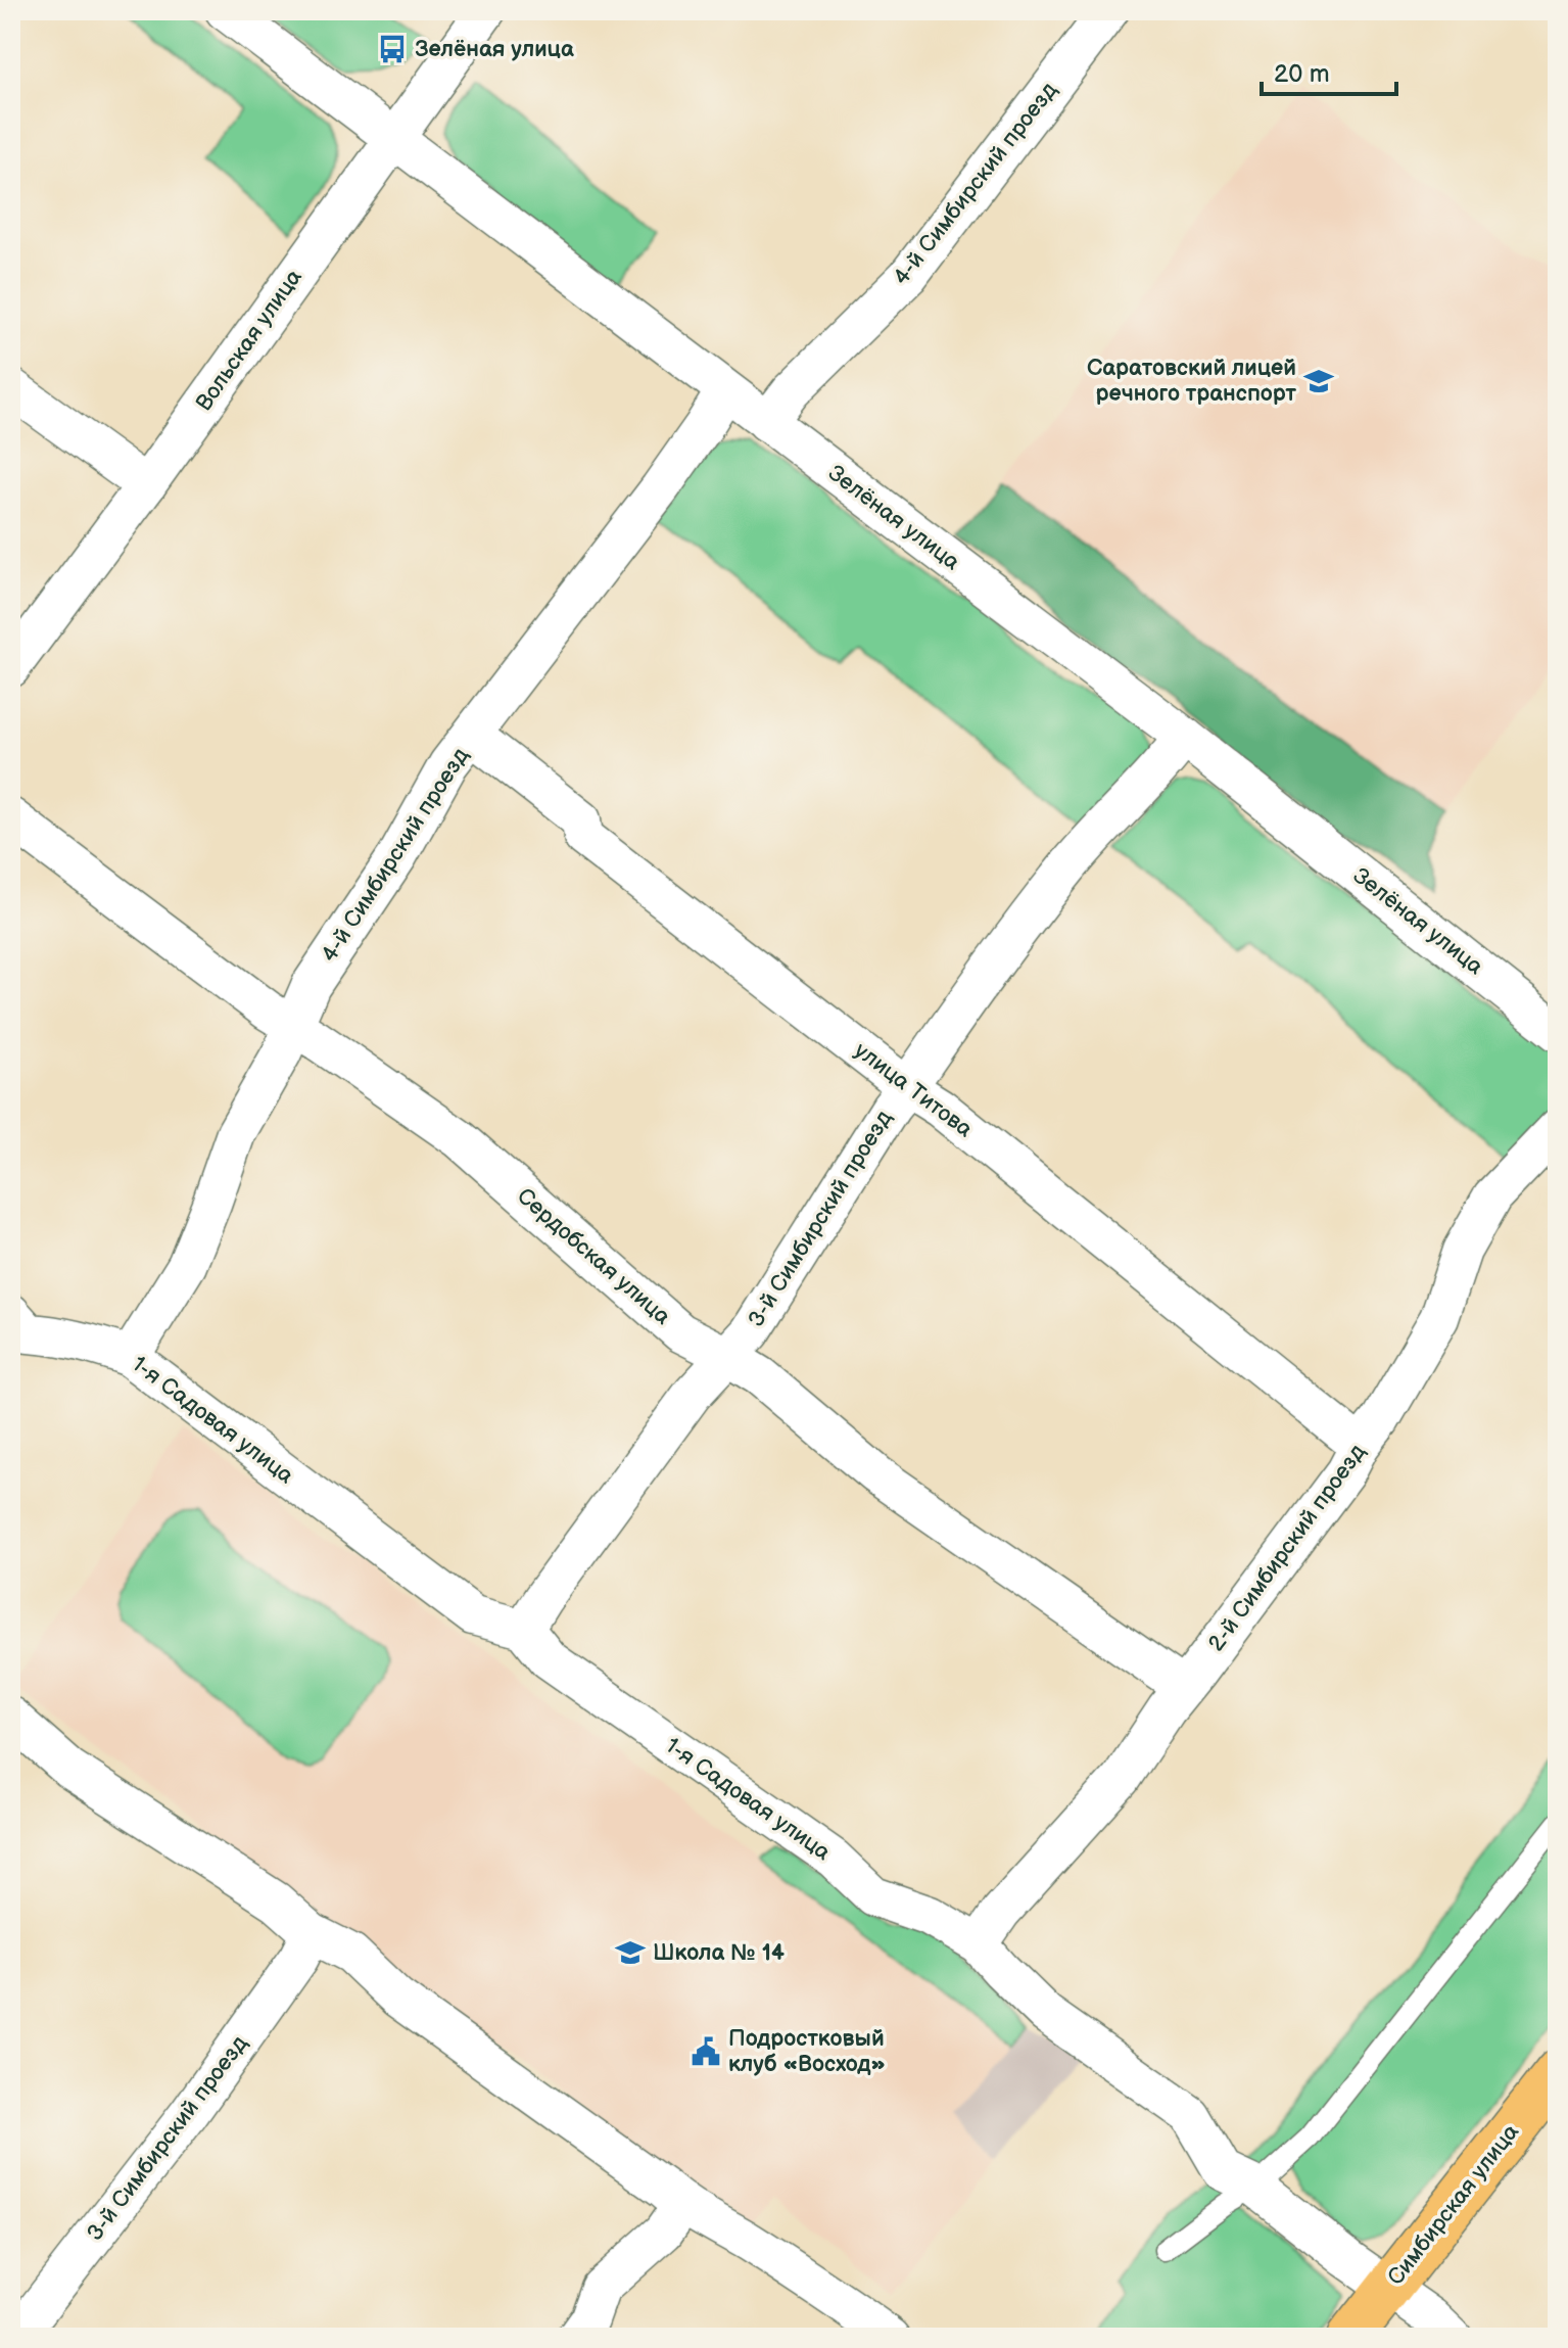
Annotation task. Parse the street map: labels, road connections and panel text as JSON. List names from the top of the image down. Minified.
{"streets":{"main road":["Симбирская улица"],"street":["4-й Симбирский проезд","Вольская улица","Зелёная улица","улица Титова","3-й Симбирский проезд","Сердобская улица","1-я Садовая улица","2-й Симбирский проезд"]},"crossings":[["4-й Симбирский проезд","Зелёная улица"],["4-й Симбирский проезд","улица Титова"],["4-й Симбирский проезд","Сердобская улица"],["4-й Симбирский проезд","1-я Садовая улица"],["Вольская улица","Зелёная улица"],["Зелёная улица","3-й Симбирский проезд"],["улица Титова","3-й Симбирский проезд"],["улица Титова","2-й Симбирский проезд"],["3-й Симбирский проезд","Сердобская улица"],["3-й Симбирский проезд","1-я Садовая улица"],["Сердобская улица","2-й Симбирский проезд"],["1-я Садовая улица","2-й Симбирский проезд"],["1-я Садовая улица","Симбирская улица"]],"places":{"bus stop":["Зелёная улица"],"school or university":["Саратовский лицей речного транспорт","Школа № 14"],"public building":["Подростковый клуб «Восход»"]},"scale_bar":"20 m"}
